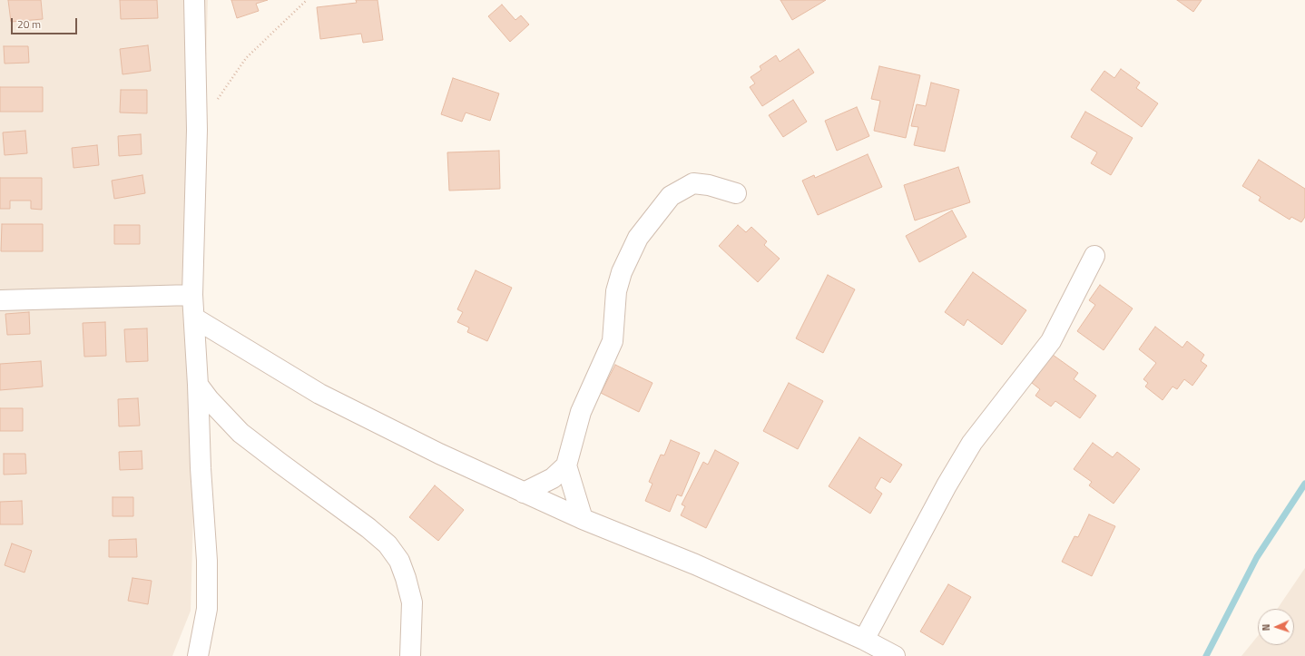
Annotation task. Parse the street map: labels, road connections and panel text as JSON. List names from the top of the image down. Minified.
{"scale_bar":"20 m","north":"left"}
